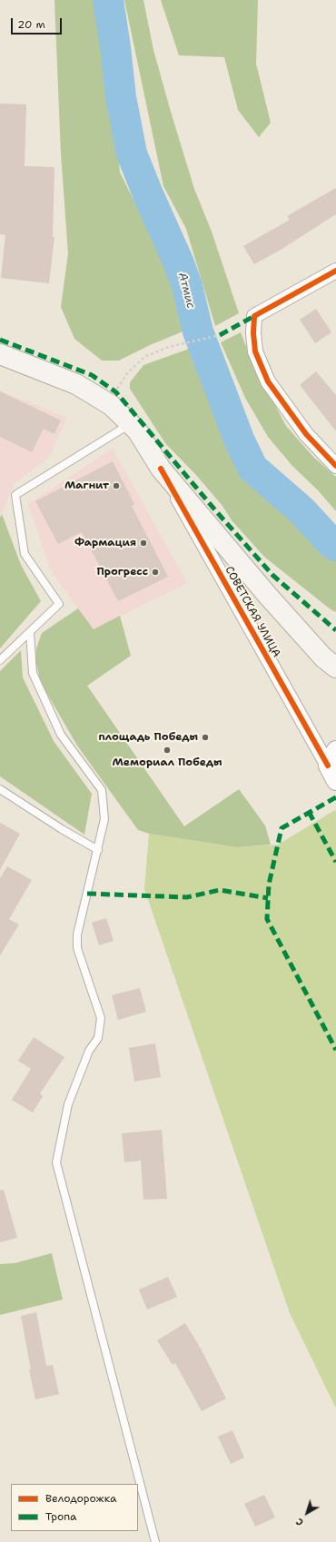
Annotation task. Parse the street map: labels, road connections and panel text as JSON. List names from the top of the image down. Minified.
{"streets":{"main road":["СОВЕТСКАЯ УЛИЦА"]},"water":["Атмис"],"places":["Магнит","Фармация","Прогресс","площадь Победы","Мемориал Победы"],"legend":["Велодорожка","Тропа"],"scale_bar":"20 m","north":"bottom left"}
